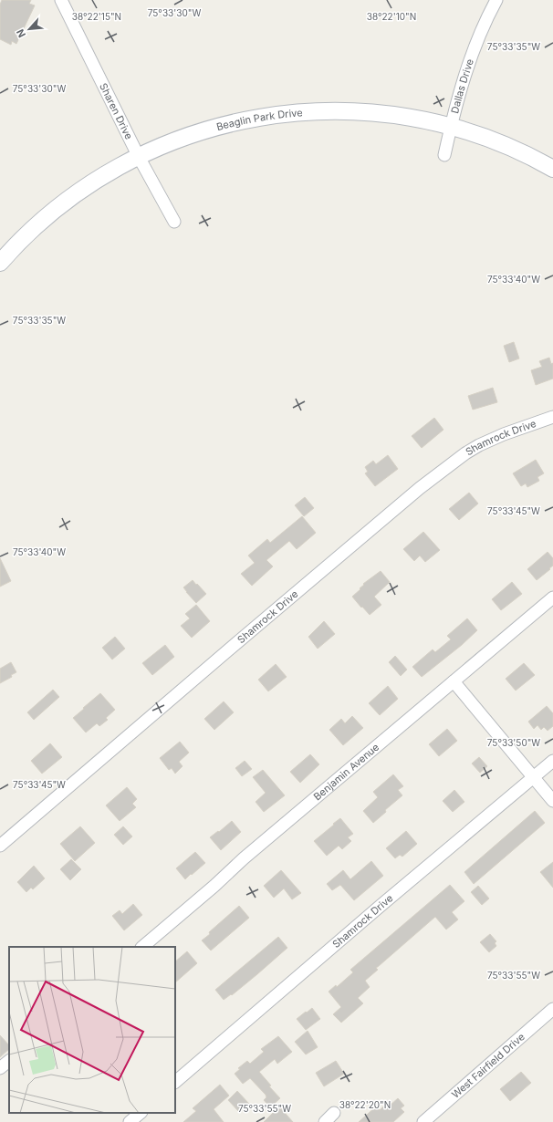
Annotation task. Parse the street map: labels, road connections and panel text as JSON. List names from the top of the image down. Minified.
{"streets":{"main road":["Beaglin Park Drive"],"street":["Dallas Drive","Sharen Drive","Shamrock Drive","Benjamin Avenue","West Fairfield Drive"]},"crossings":[["Dallas Drive","Beaglin Park Drive"],["Sharen Drive","Beaglin Park Drive"]],"north":"bottom left","coordinates":["75°33'30\"W","38°22'15\"N","38°22'10\"N","75°33'35\"W","75°33'40\"W","75°33'45\"W","75°33'50\"W","75°33'55\"W","38°22'20\"N"]}
